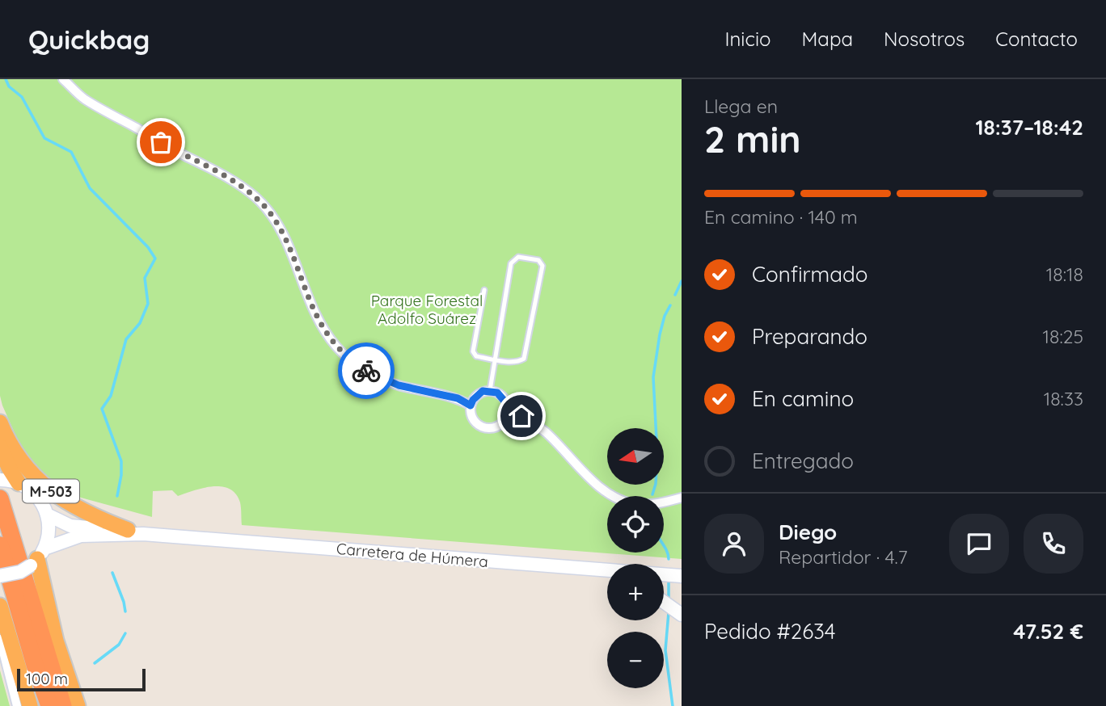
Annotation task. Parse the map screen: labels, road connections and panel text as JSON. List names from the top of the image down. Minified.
{"streets":{"highway":["M-503"],"main road":["Carretera de Húmera"]},"crossings":[["M-503","Carretera de Húmera"]],"parks":["Parque Forestal Adolfo Suárez"],"scale_bar":"100 m","north":"left","page":{"header":"Quickbag","nav":["Inicio","Mapa","Nosotros","Contacto"],"heading":["2 min","Llega en","18:37–18:42"],"panel":["Diego","Repartidor · 4.7","Pedido #2634","47.52 €"],"bar":"En camino · 140 m","list":[["Confirmado","18:18"],["Preparando","18:25"],["En camino","18:33"],"Entregado"],"map_buttons":["+","−"],"scale":"100 m"}}
